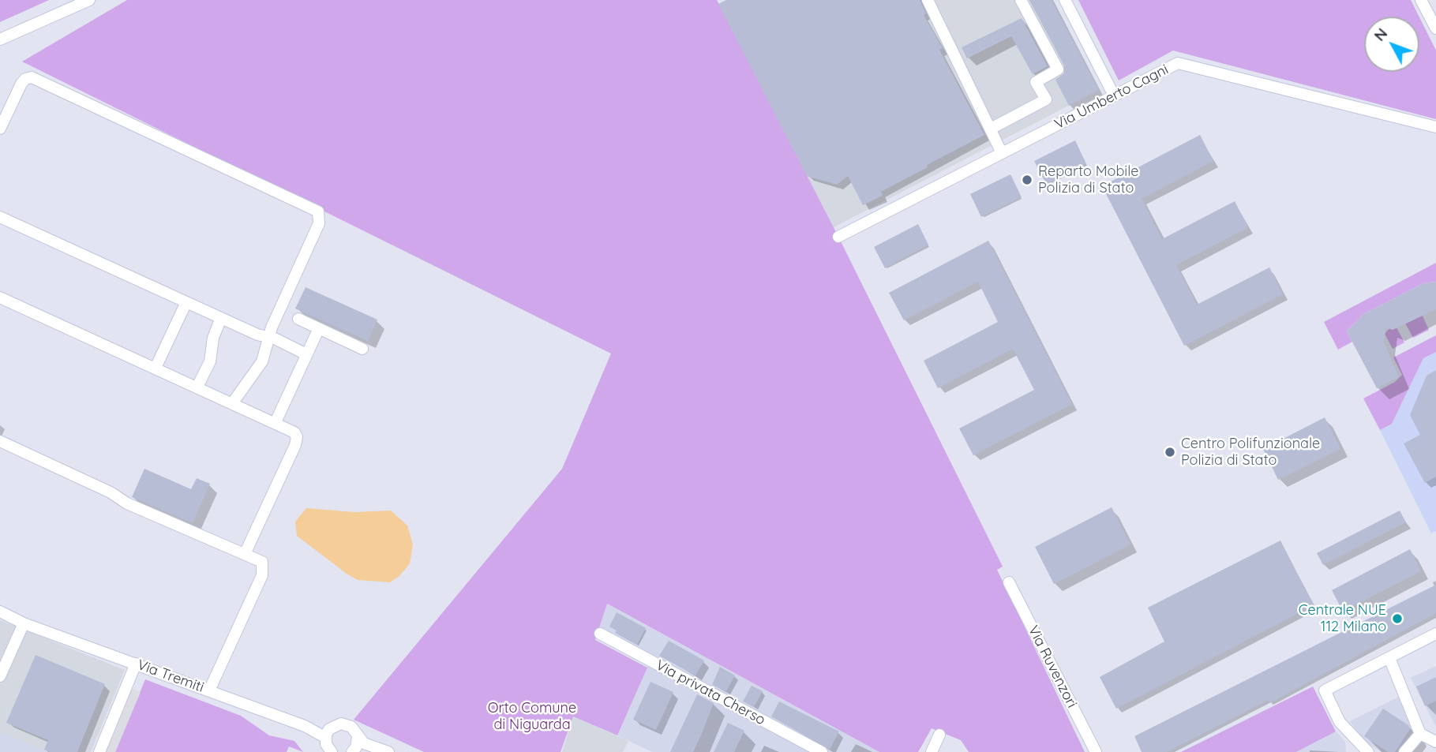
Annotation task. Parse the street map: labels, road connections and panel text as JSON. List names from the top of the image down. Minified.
{"streets":{"street":["Via Umberto Cagni","Via Ruvenzori","Via Tremiti","Via privata Cherso"]},"parks":["Orto Comune di Niguarda"],"places":["Reparto Mobile Polizia di Stato","Centro Polifunzionale Polizia di Stato","Centrale NUE 112 Milano"],"north":"top left"}
